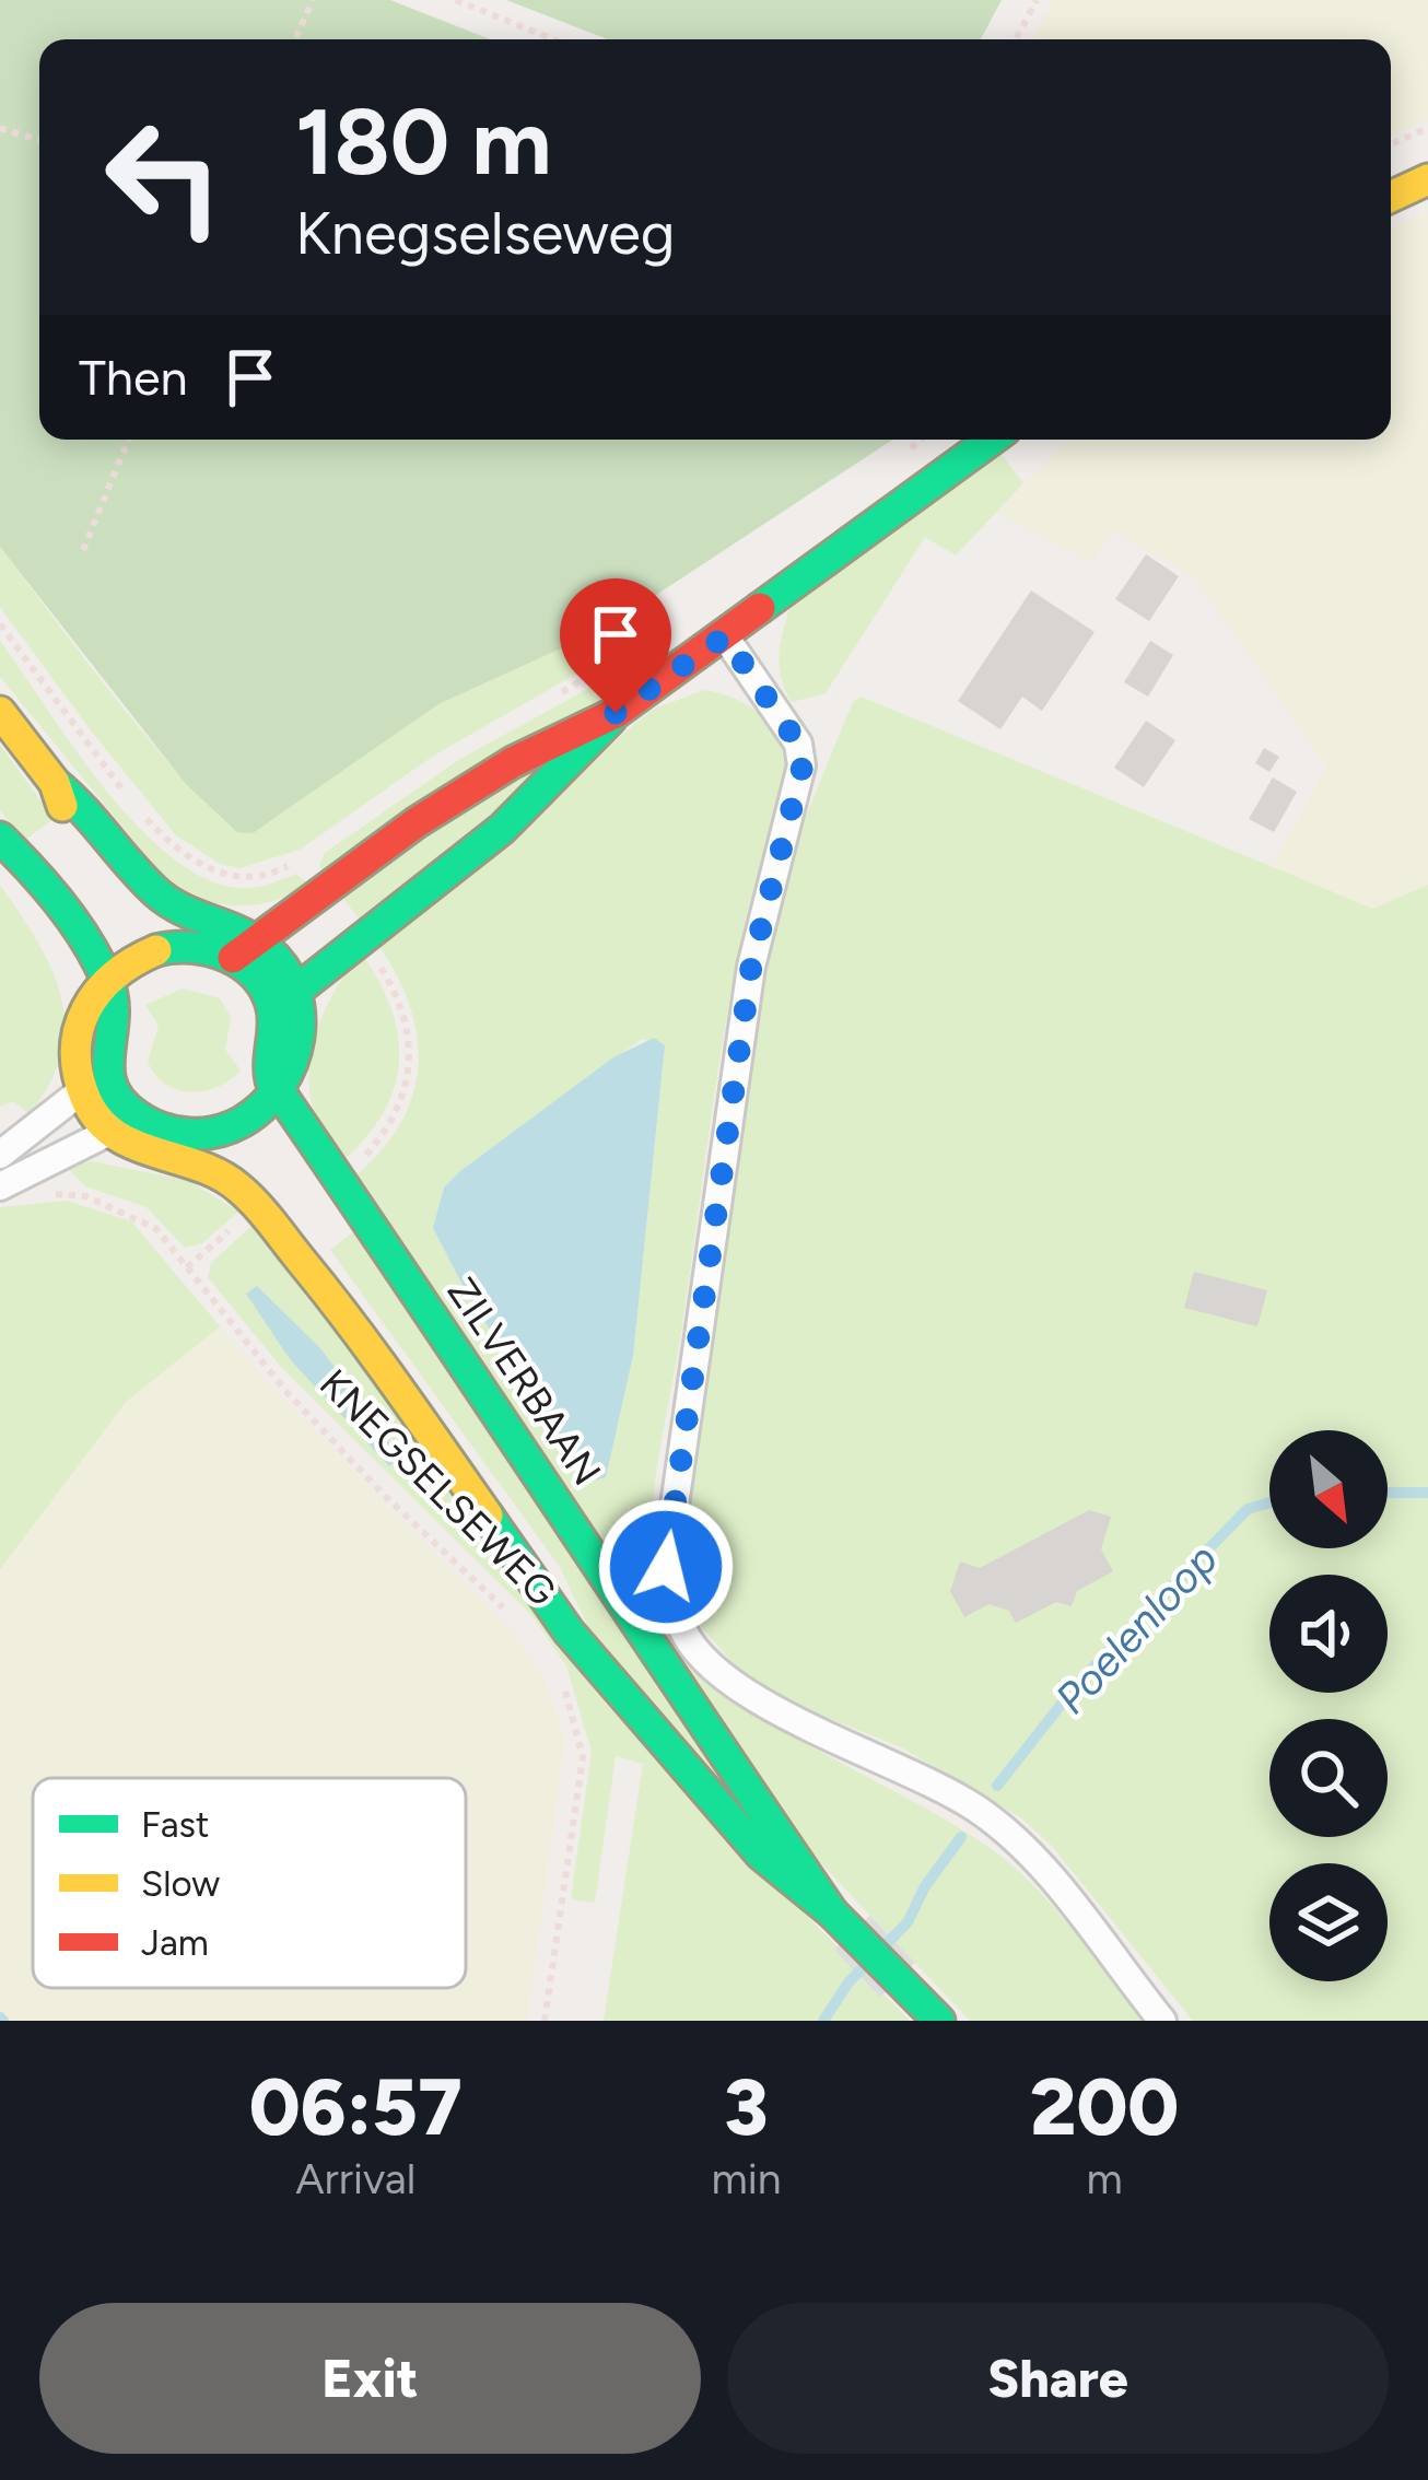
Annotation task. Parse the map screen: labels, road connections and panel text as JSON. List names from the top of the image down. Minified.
{"streets":{"main road":["ZILVERBAAN"],"path":["KNEGSELSEWEG"]},"water":["Poelenloop"],"legend":["Fast","Slow","Jam"],"north":"bottom right","page":{"turn":["180 m","Knegselseweg"],"then":"Then","eta":["06:57","Arrival","3","min","200","m"],"buttons":["Exit","Share"]}}
